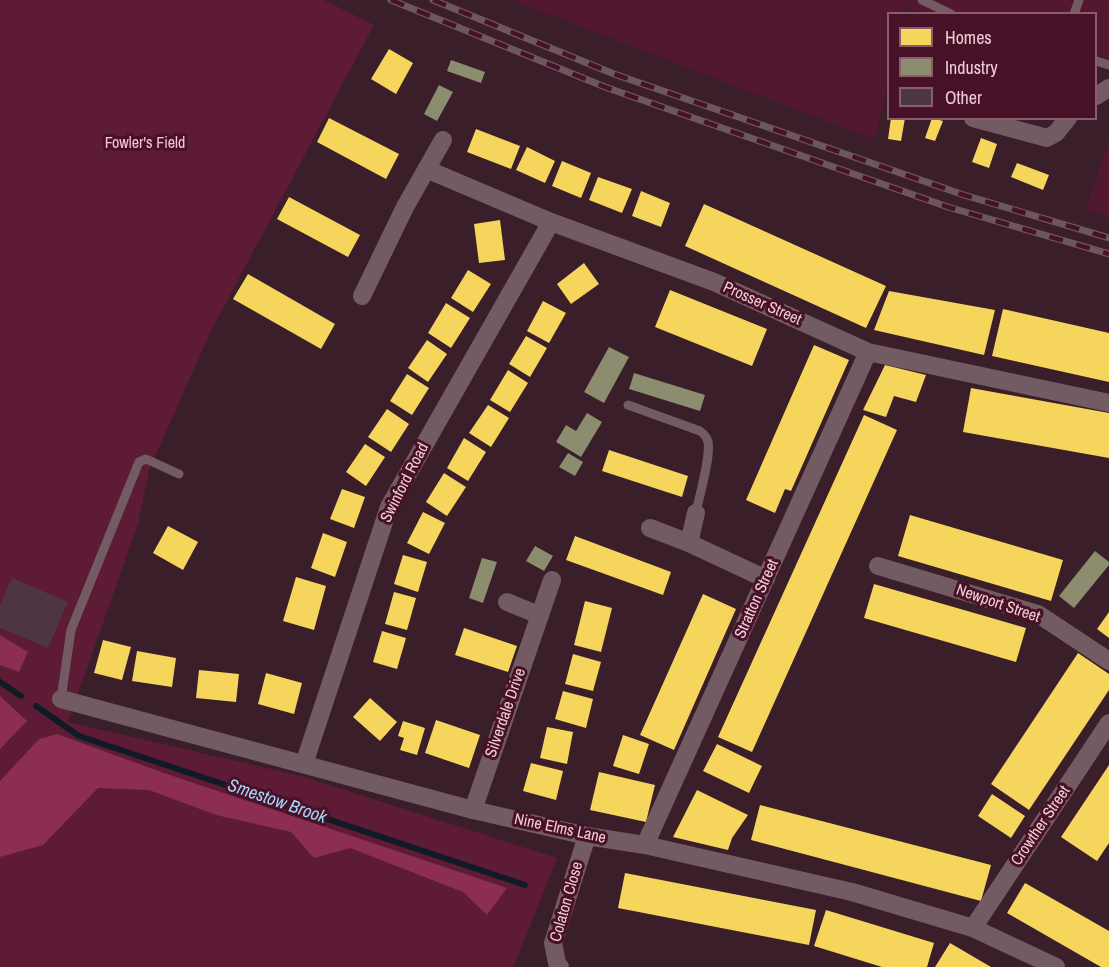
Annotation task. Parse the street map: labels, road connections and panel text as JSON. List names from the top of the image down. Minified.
{"streets":{"street":["Prosser Street","Swinford Road","Stratton Street","Newport Street","Silverdale Drive","Crowther Street","Nine Elms Lane","Colaton Close"]},"crossings":[["Prosser Street","Swinford Road"],["Prosser Street","Stratton Street"],["Swinford Road","Nine Elms Lane"],["Stratton Street","Nine Elms Lane"],["Silverdale Drive","Nine Elms Lane"],["Crowther Street","Nine Elms Lane"],["Nine Elms Lane","Colaton Close"]],"water":["Smestow Brook"],"parks":["Fowler's Field"],"legend":["Homes","Industry","Other"]}
